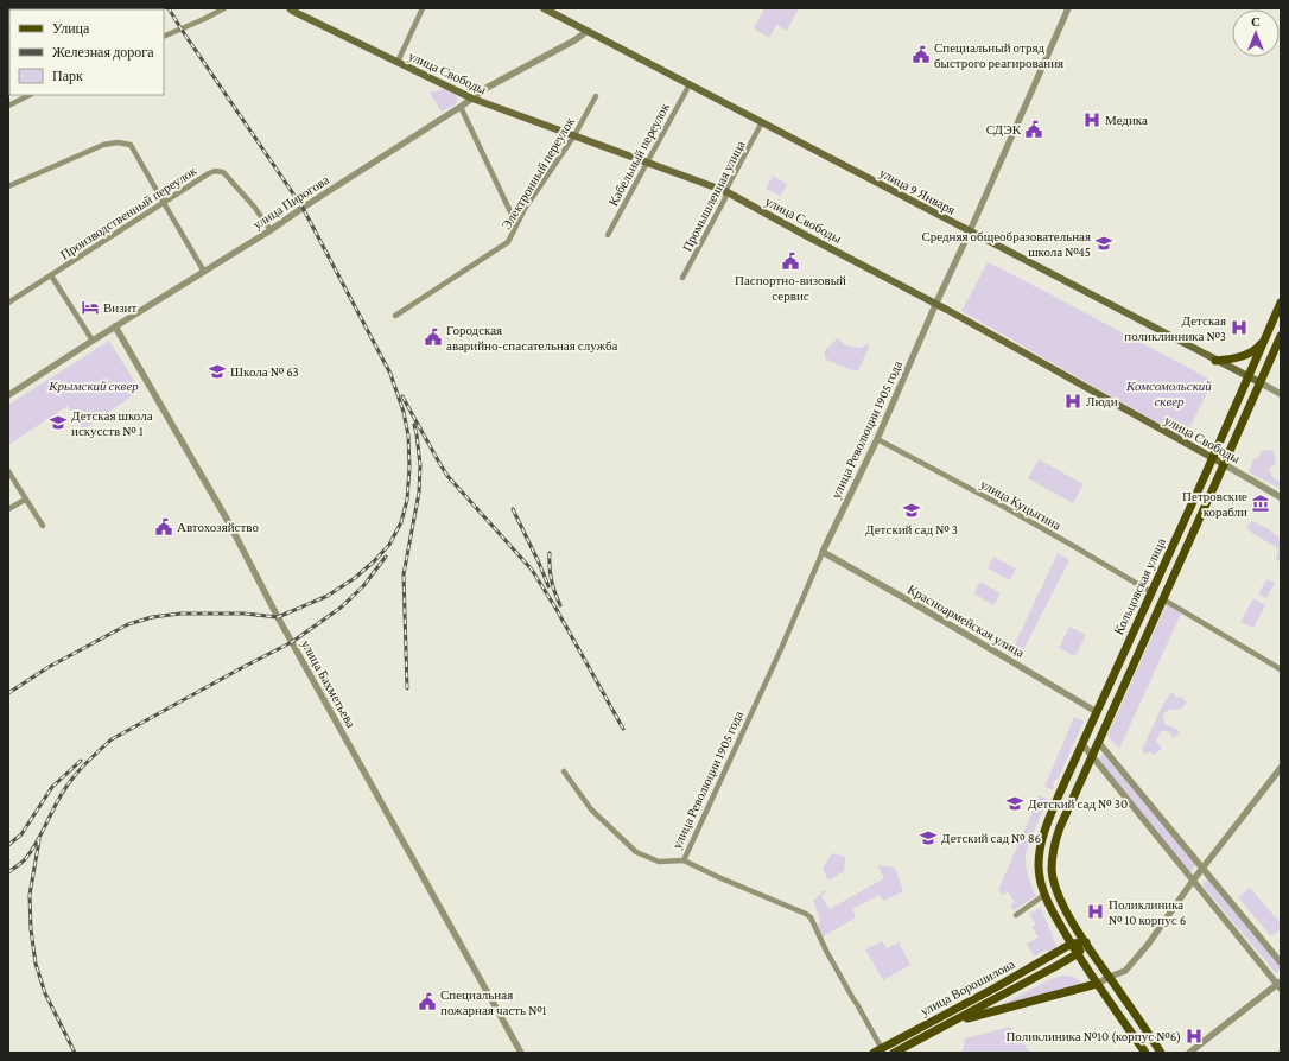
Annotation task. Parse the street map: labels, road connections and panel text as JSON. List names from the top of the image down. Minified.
{"streets":{"main road":["улица Свободы","улица 9 Января","Кольцовская улица","улица Ворошилова"],"street":["Кабельный переулок","Электронный переулок","Промышленная улица","улица Пирогова","Производственный переулок","улица Революции 1905 года","улица Куцыгина","Красноармейская улица","улица Бахметьева"]},"crossings":[["улица Свободы","Кабельный переулок"],["улица Свободы","Электронный переулок"],["улица Свободы","Промышленная улица"],["улица Свободы","улица Пирогова"],["улица Свободы","улица Революции 1905 года"],["улица Свободы","Кольцовская улица"],["Кабельный переулок","улица 9 Января"],["улица 9 Января","Промышленная улица"],["улица 9 Января","улица Пирогова"],["улица 9 Января","улица Революции 1905 года"],["улица 9 Января","Кольцовская улица"],["улица Пирогова","Производственный переулок"],["улица Пирогова","улица Бахметьева"],["улица Революции 1905 года","улица Куцыгина"],["улица Революции 1905 года","Красноармейская улица"],["улица Куцыгина","Кольцовская улица"],["Кольцовская улица","Красноармейская улица"],["Кольцовская улица","улица Ворошилова"]],"parks":["Крымский сквер","Комсомольский сквер"],"places":{"public building":["Специальный отряд быстрого реагирования","СДЭК","Паспортно-визовый сервис","Городская аварийно-спасательная служба","Автохозяйство","Специальная пожарная часть №1"],"hospital":["Медика","Детская поликлинника №3","Люди","Поликлиника № 10 корпус 6","Поликлиника №10 (корпус №6)"],"school or university":["Средняя общеобразовательная школа №45","Школа № 63","Детская школа искусств № 1","Детский сад № 3","Детский сад № 30","Детский сад № 86"],"hotel":["Визит"],"museum":["Петровские корабли"]},"legend":["Улица","Железная дорога","Парк"],"north":"top"}
